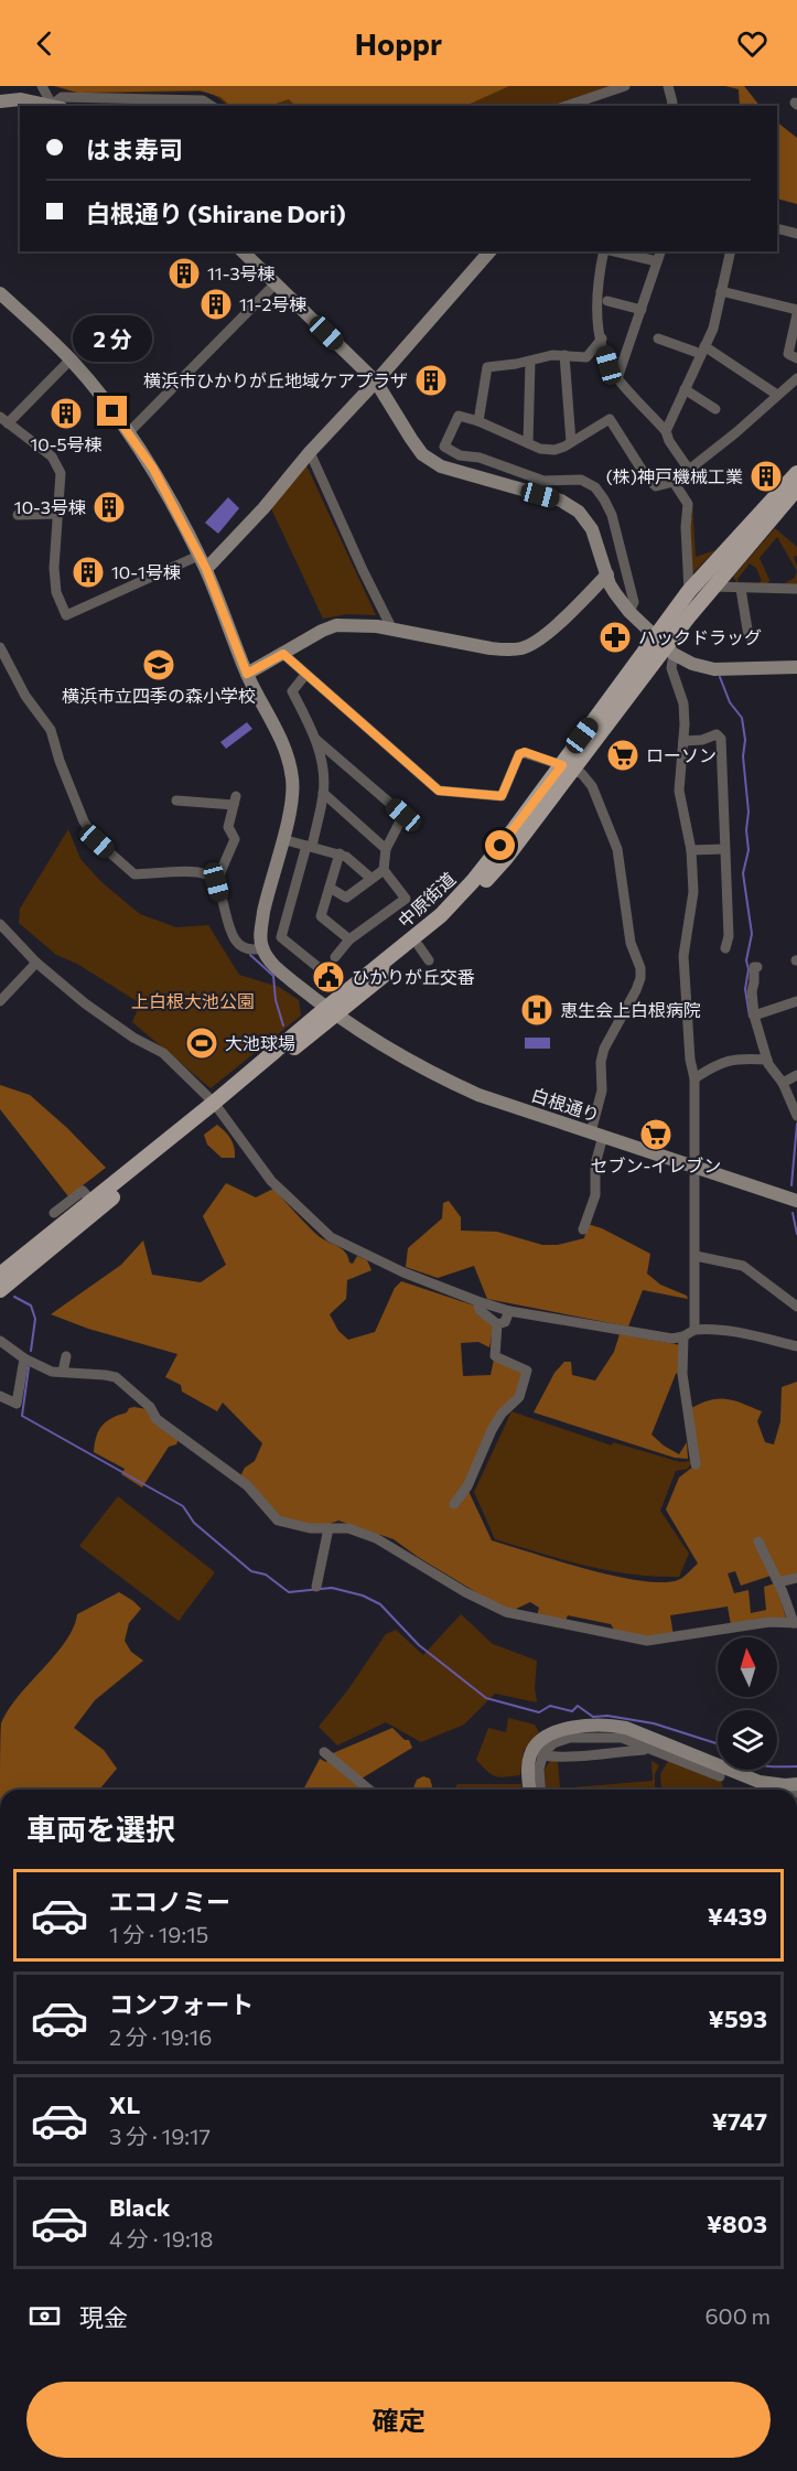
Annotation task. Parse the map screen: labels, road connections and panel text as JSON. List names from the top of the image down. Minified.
{"streets":{"main road":["中原街道"],"street":["白根通り"]},"crossings":[["中原街道","白根通り"]],"parks":["上白根大池公園"],"places":{"building":["11-3号棟","11-2号棟","横浜市ひかりが丘地域ケアプラザ","10-5号棟","(株)神戸機械工業","10-3号棟","10-1号棟"],"pharmacy":["ハックドラッグ"],"school or university":["横浜市立四季の森小学校"],"supermarket":["ローソン","セブン-イレブン"],"public building":["ひかりが丘交番"],"hospital":["恵生会上白根病院"],"sports":["大池球場"]},"north":"top","page":{"header":"Hoppr","banner":["はま寿司","白根通り (Shirane Dori)"],"bubble":"2 分","heading":"車両を選択","list":[{"name":"エコノミー","note":"1 分 · 19:15","value":"¥439"},{"name":"コンフォート","note":"2 分 · 19:16","value":"¥593"},{"name":"XL","note":"3 分 · 19:17","value":"¥747"},{"name":"Black","note":"4 分 · 19:18","value":"¥803"}],"pay":["現金","600 m"],"buttons":"確定"}}
